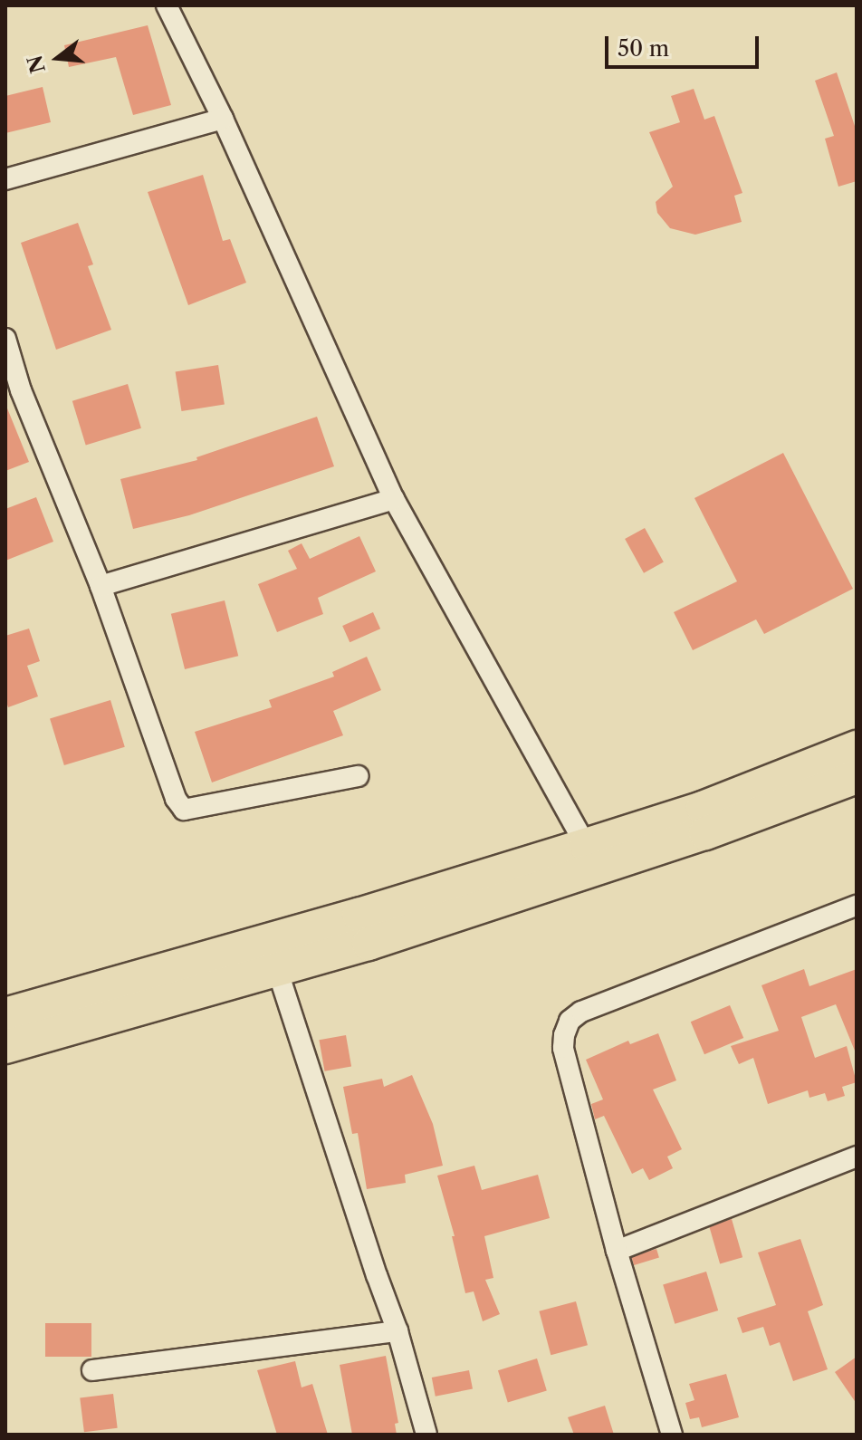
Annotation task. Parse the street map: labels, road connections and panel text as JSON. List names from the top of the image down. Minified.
{"scale_bar":"50 m","north":"left"}
